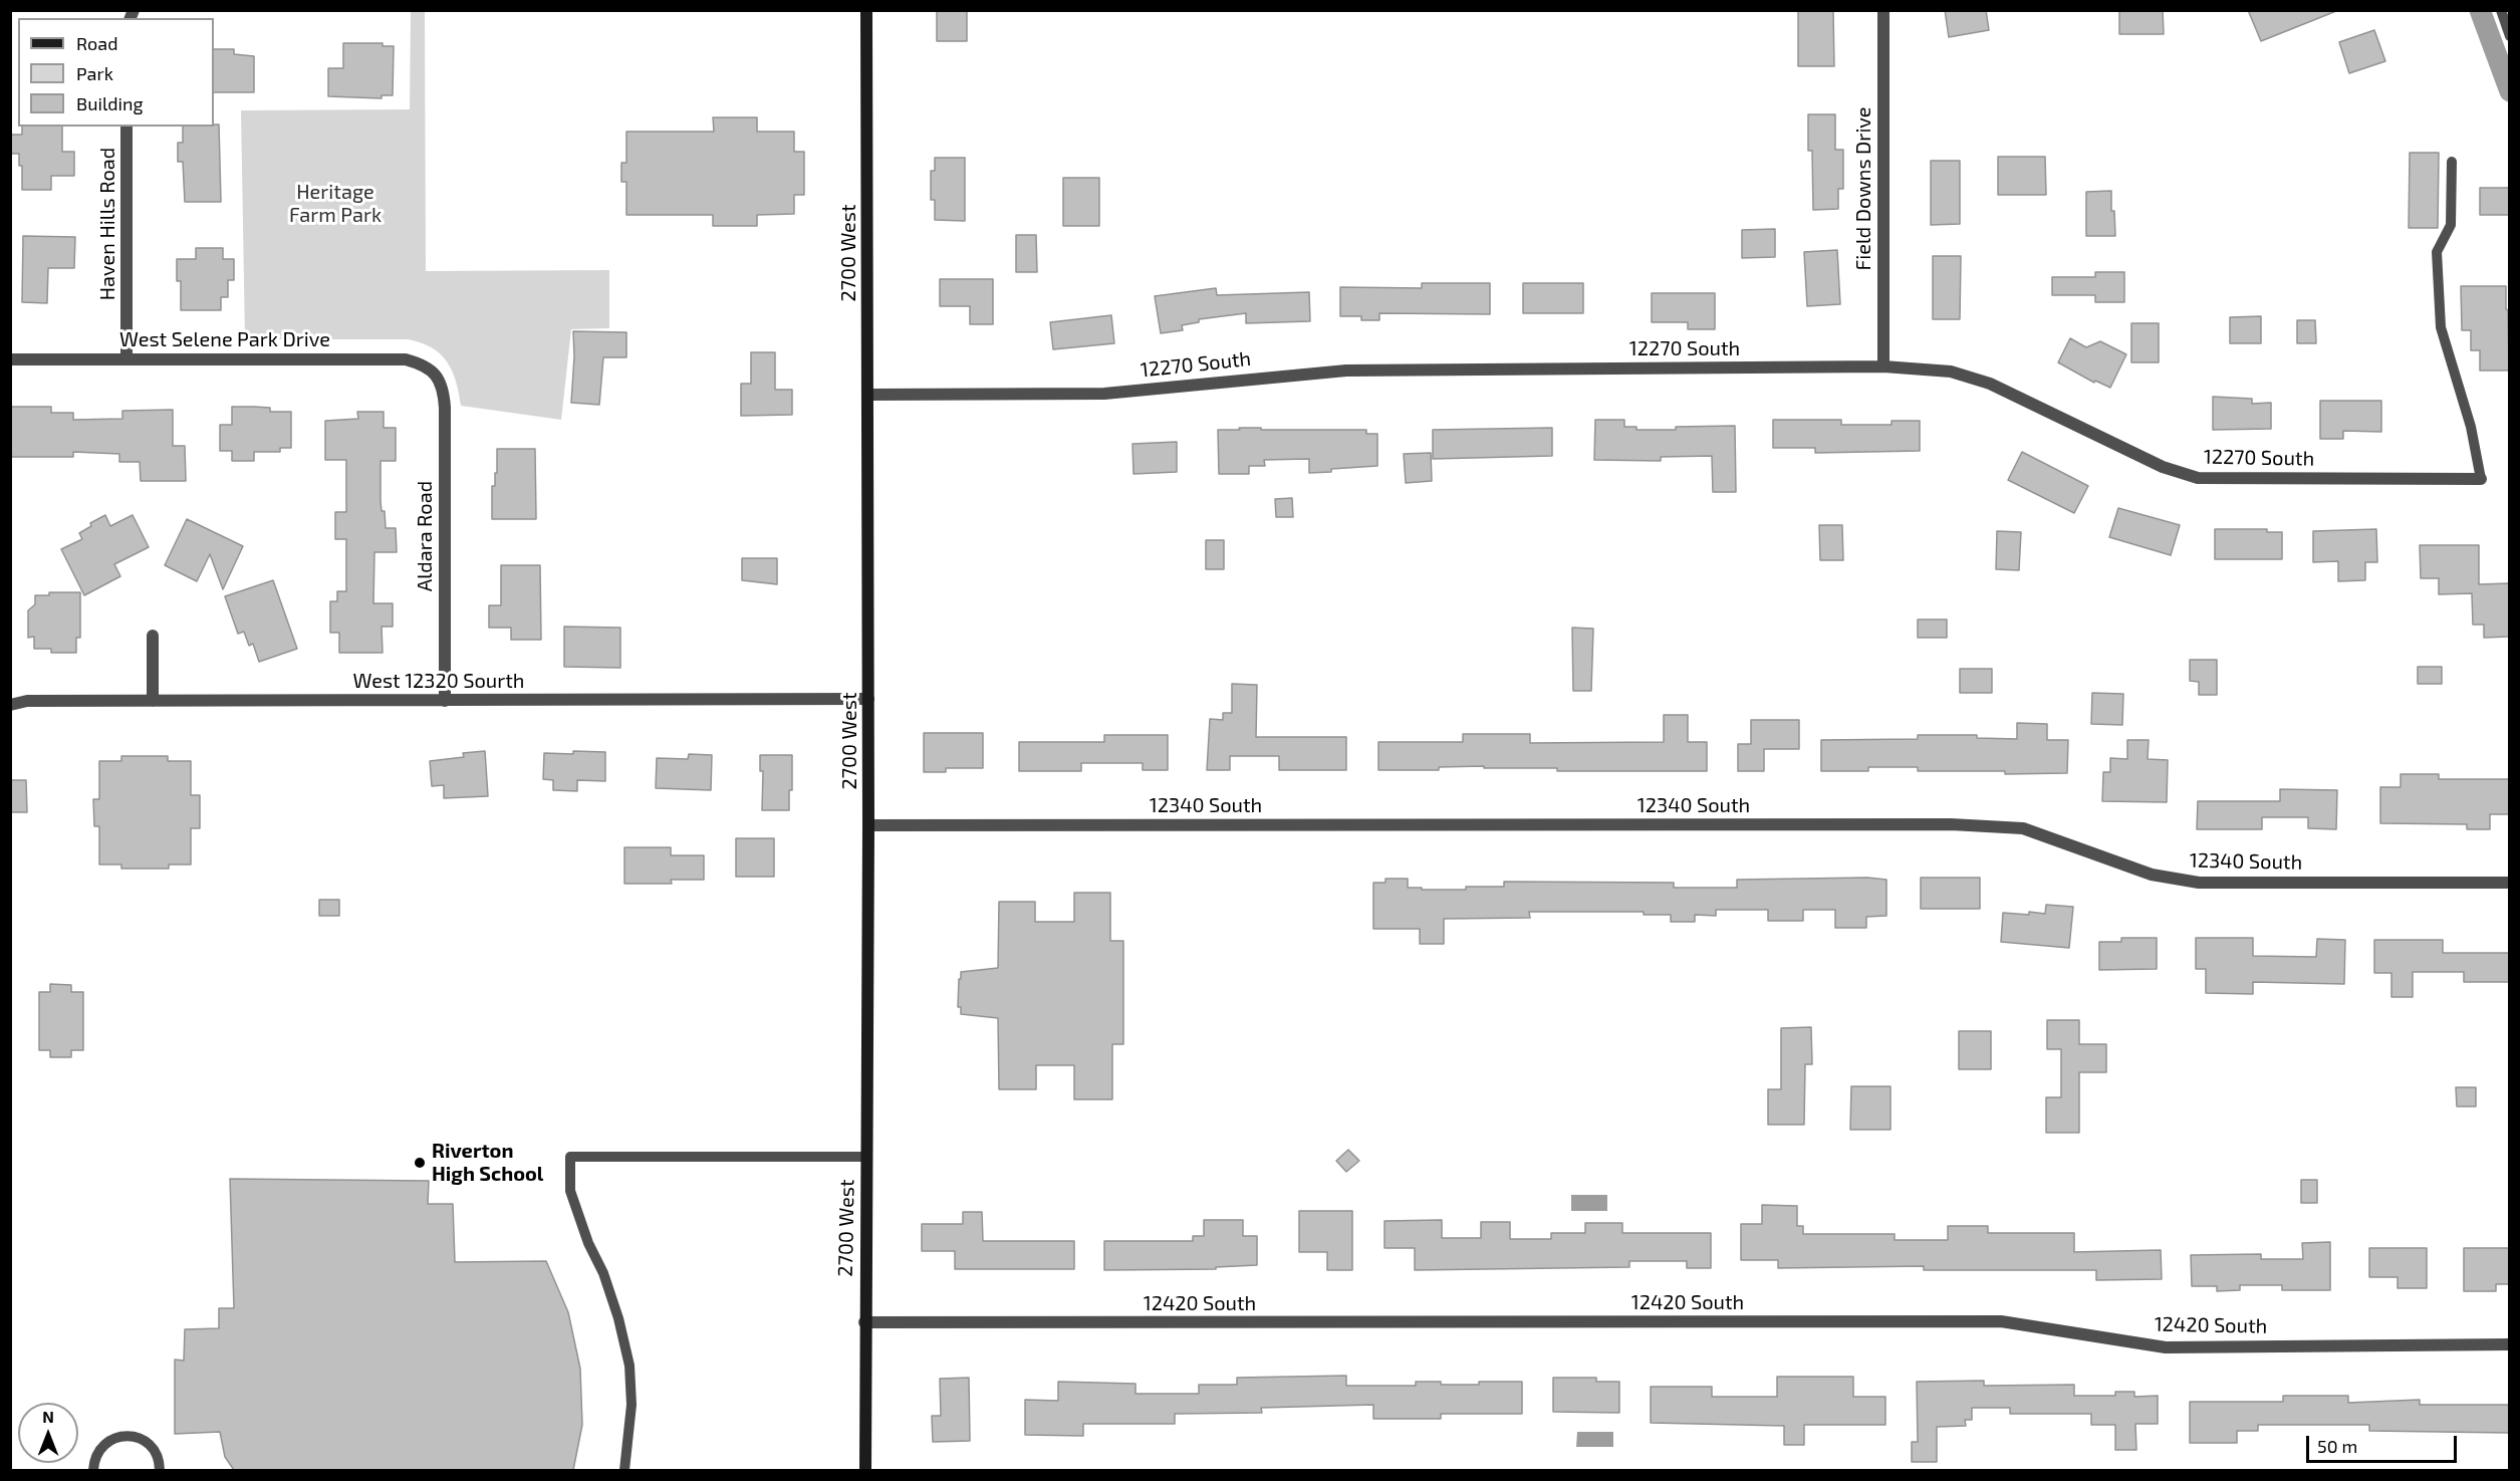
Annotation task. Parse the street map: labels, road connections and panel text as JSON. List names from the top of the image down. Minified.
{"streets":{"main road":["2700 West"],"street":["Field Downs Drive","Haven Hills Road","West Selene Park Drive","12270 South","Aldara Road","West 12320 Sourth","12340 South","12420 South"]},"crossings":[["Field Downs Drive","12270 South"],["Haven Hills Road","West Selene Park Drive"],["2700 West","12270 South"],["2700 West","West 12320 Sourth"],["2700 West","12340 South"],["2700 West","12420 South"],["West Selene Park Drive","Aldara Road"],["Aldara Road","West 12320 Sourth"]],"parks":["Heritage Farm Park"],"places":["Riverton High School"],"legend":["Road","Park","Building"],"scale_bar":"50 m","north":"top"}
